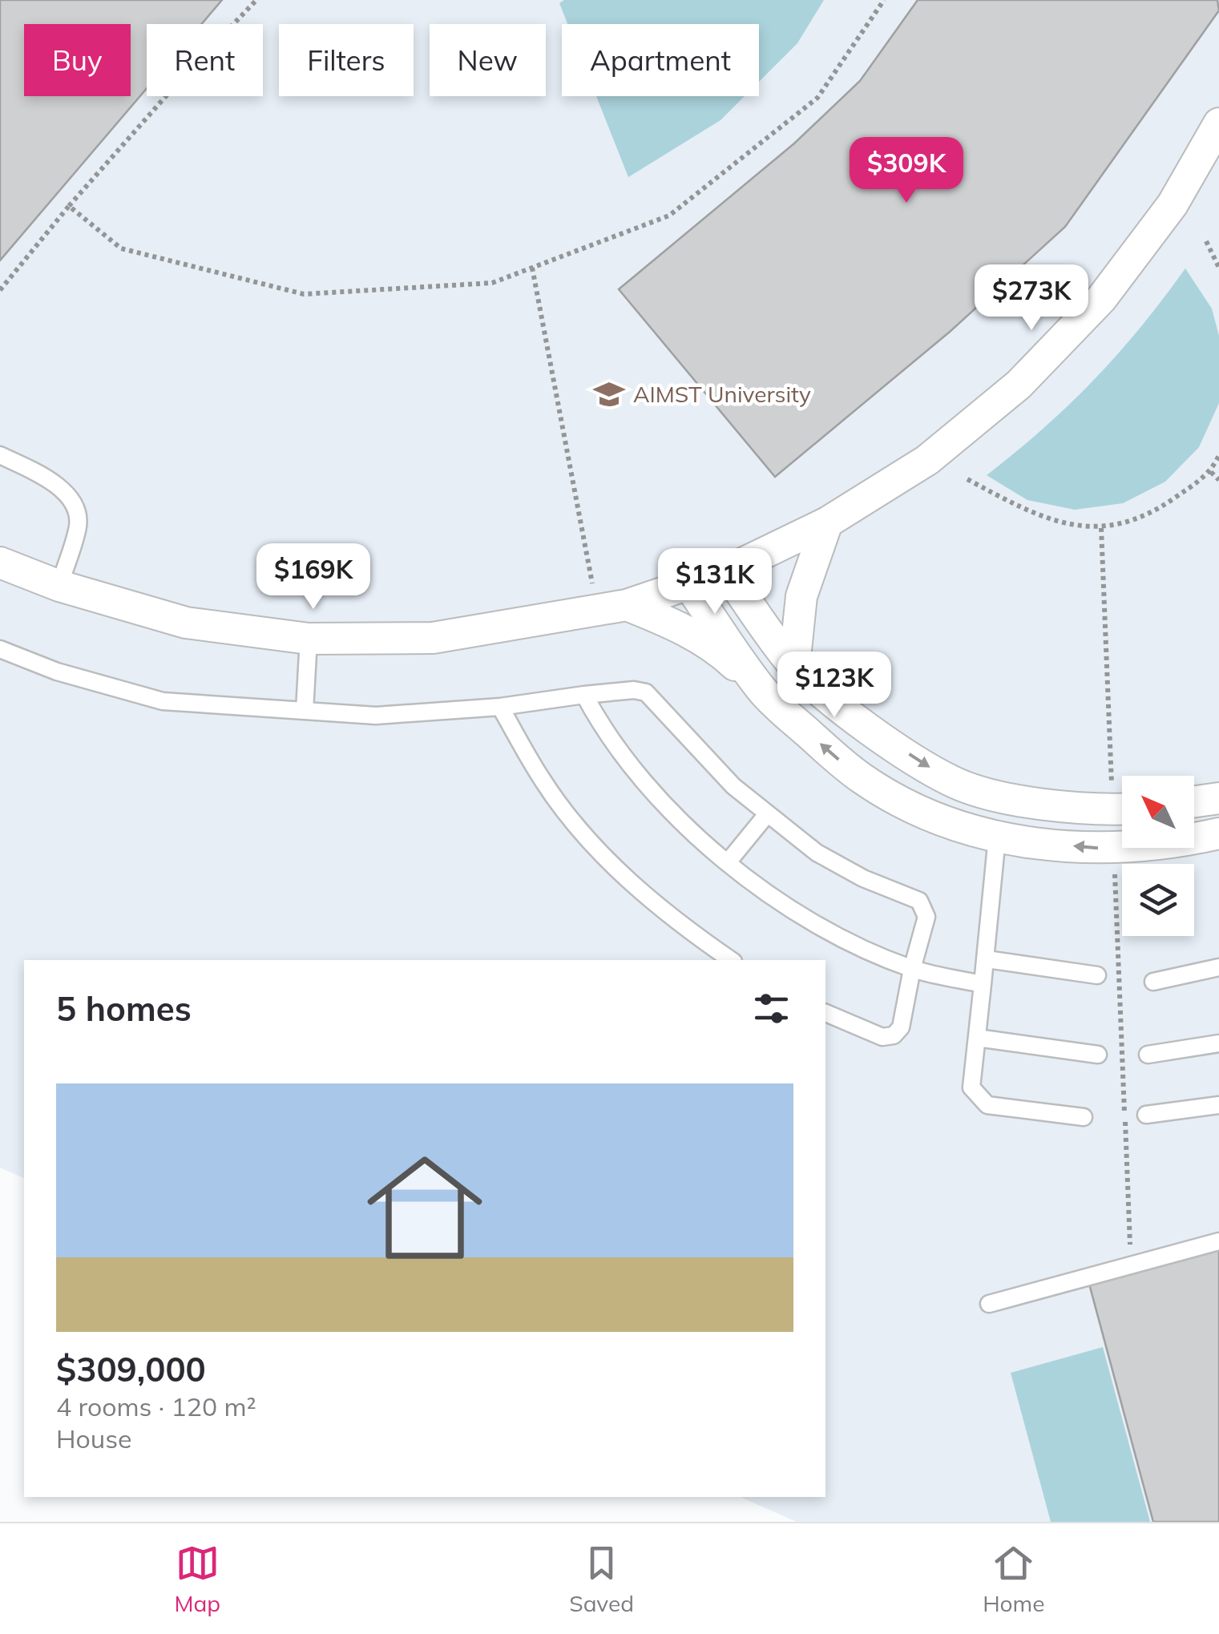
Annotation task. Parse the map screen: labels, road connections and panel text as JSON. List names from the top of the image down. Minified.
{"places":{"school or university":["AIMST University"]},"north":"top left","page":{"chip":["Buy","Rent","Filters","New","Apartment"],"price":["$309K","$273K","$169K","$131K","$123K"],"heading":"5 homes","list":[{"name":"$309,000","note":"4 rooms · 120 m² · House"}],"tabs":["Map","Saved","Home"]}}
